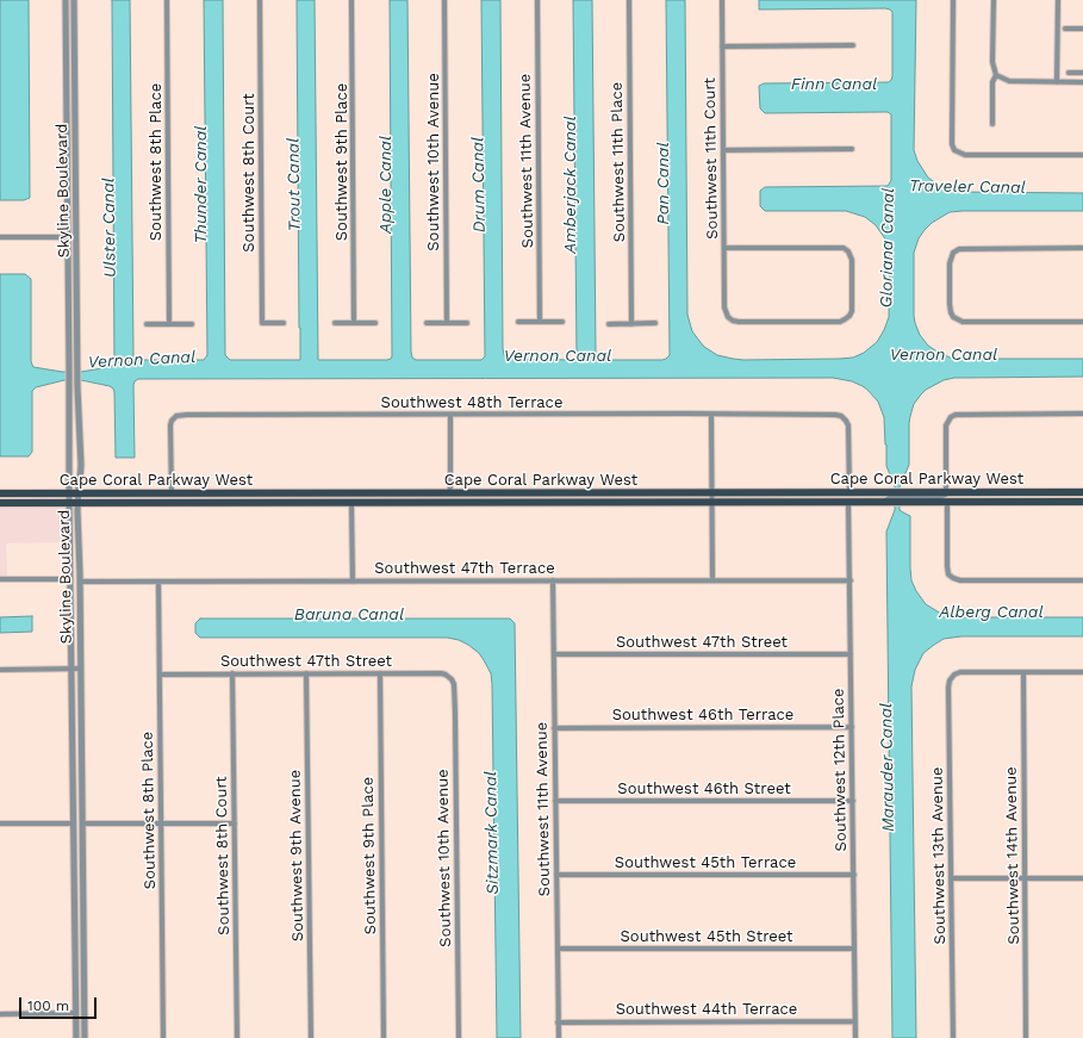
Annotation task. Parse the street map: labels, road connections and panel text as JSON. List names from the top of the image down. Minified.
{"streets":{"main road":["Cape Coral Parkway West"],"street":["Southwest 11th Court","Southwest 11th Avenue","Southwest 8th Place","Southwest 9th Place","Southwest 10th Avenue","Southwest 11th Place","Southwest 8th Court","Skyline Boulevard","Southwest 48th Terrace","Southwest 47th Terrace","Southwest 47th Street","Southwest 46th Terrace","Southwest 12th Place","Southwest 46th Street","Southwest 9th Avenue","Southwest 13th Avenue","Southwest 14th Avenue","Southwest 45th Terrace","Southwest 45th Street","Southwest 44th Terrace"]},"crossings":[["Southwest 11th Avenue","Southwest 47th Terrace"],["Southwest 11th Avenue","Southwest 47th Street"],["Southwest 11th Avenue","Southwest 46th Terrace"],["Southwest 11th Avenue","Southwest 46th Street"],["Southwest 11th Avenue","Southwest 45th Terrace"],["Southwest 11th Avenue","Southwest 45th Street"],["Southwest 11th Avenue","Southwest 44th Terrace"],["Southwest 8th Place","Southwest 47th Terrace"],["Southwest 8th Place","Southwest 47th Street"],["Southwest 9th Place","Southwest 47th Street"],["Southwest 10th Avenue","Southwest 47th Street"],["Southwest 8th Court","Southwest 47th Street"],["Skyline Boulevard","Cape Coral Parkway West"],["Skyline Boulevard","Southwest 47th Terrace"],["Southwest 48th Terrace","Cape Coral Parkway West"],["Cape Coral Parkway West","Southwest 12th Place"],["Southwest 47th Terrace","Southwest 12th Place"],["Southwest 47th Street","Southwest 12th Place"],["Southwest 47th Street","Southwest 9th Avenue"],["Southwest 46th Terrace","Southwest 12th Place"],["Southwest 12th Place","Southwest 46th Street"],["Southwest 12th Place","Southwest 45th Terrace"],["Southwest 12th Place","Southwest 45th Street"],["Southwest 12th Place","Southwest 44th Terrace"],["Southwest 13th Avenue","Southwest 14th Avenue"]],"water":["Finn Canal","Pan Canal","Thunder Canal","Trout Canal","Apple Canal","Drum Canal","Amberjack Canal","Traveler Canal","Ulster Canal","Gloriana Canal","Vernon Canal","Alberg Canal","Baruna Canal","Marauder Canal","Sitzmark Canal"],"scale_bar":"100 m"}
